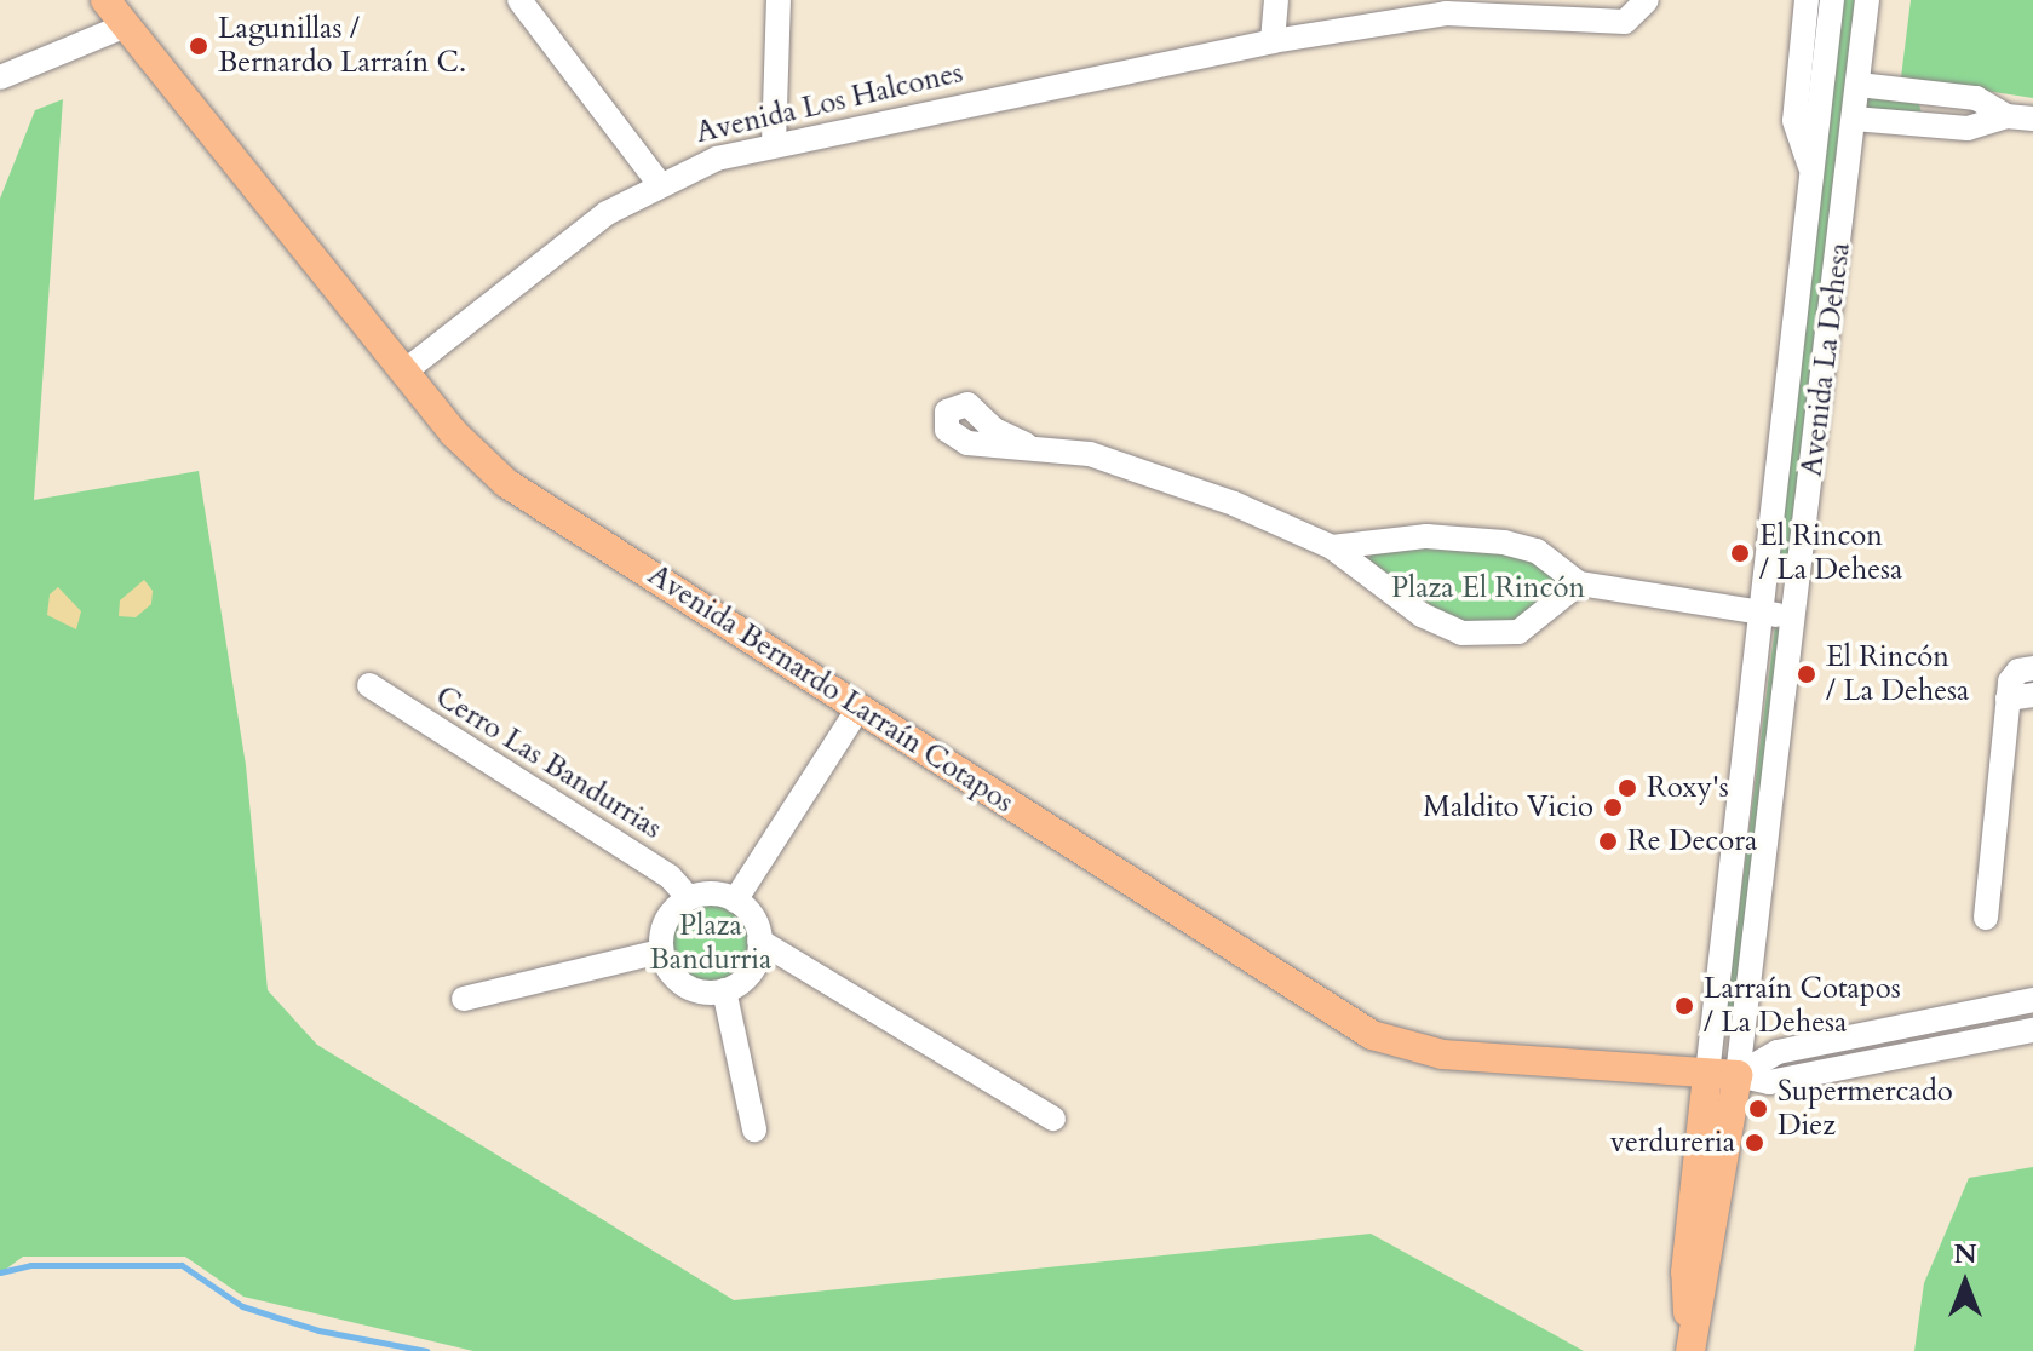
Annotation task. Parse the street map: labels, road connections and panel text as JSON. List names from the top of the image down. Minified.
{"streets":{"main road":["Avenida La Dehesa","Avenida Bernardo Larraín Cotapos"],"street":["Avenida Los Halcones","Cerro Las Bandurrias"]},"crossings":[["Avenida Los Halcones","Avenida Bernardo Larraín Cotapos"],["Avenida La Dehesa","Avenida Bernardo Larraín Cotapos"]],"parks":["Plaza El Rincón","Plaza Bandurria"],"places":["Lagunillas / Bernardo Larraín C.","El Rincon / La Dehesa","El Rincón / La Dehesa","Roxy's","Maldito Vicio","Re Decora","Larraín Cotapos / La Dehesa","Supermercado Diez","verdureria"],"north":"top"}
